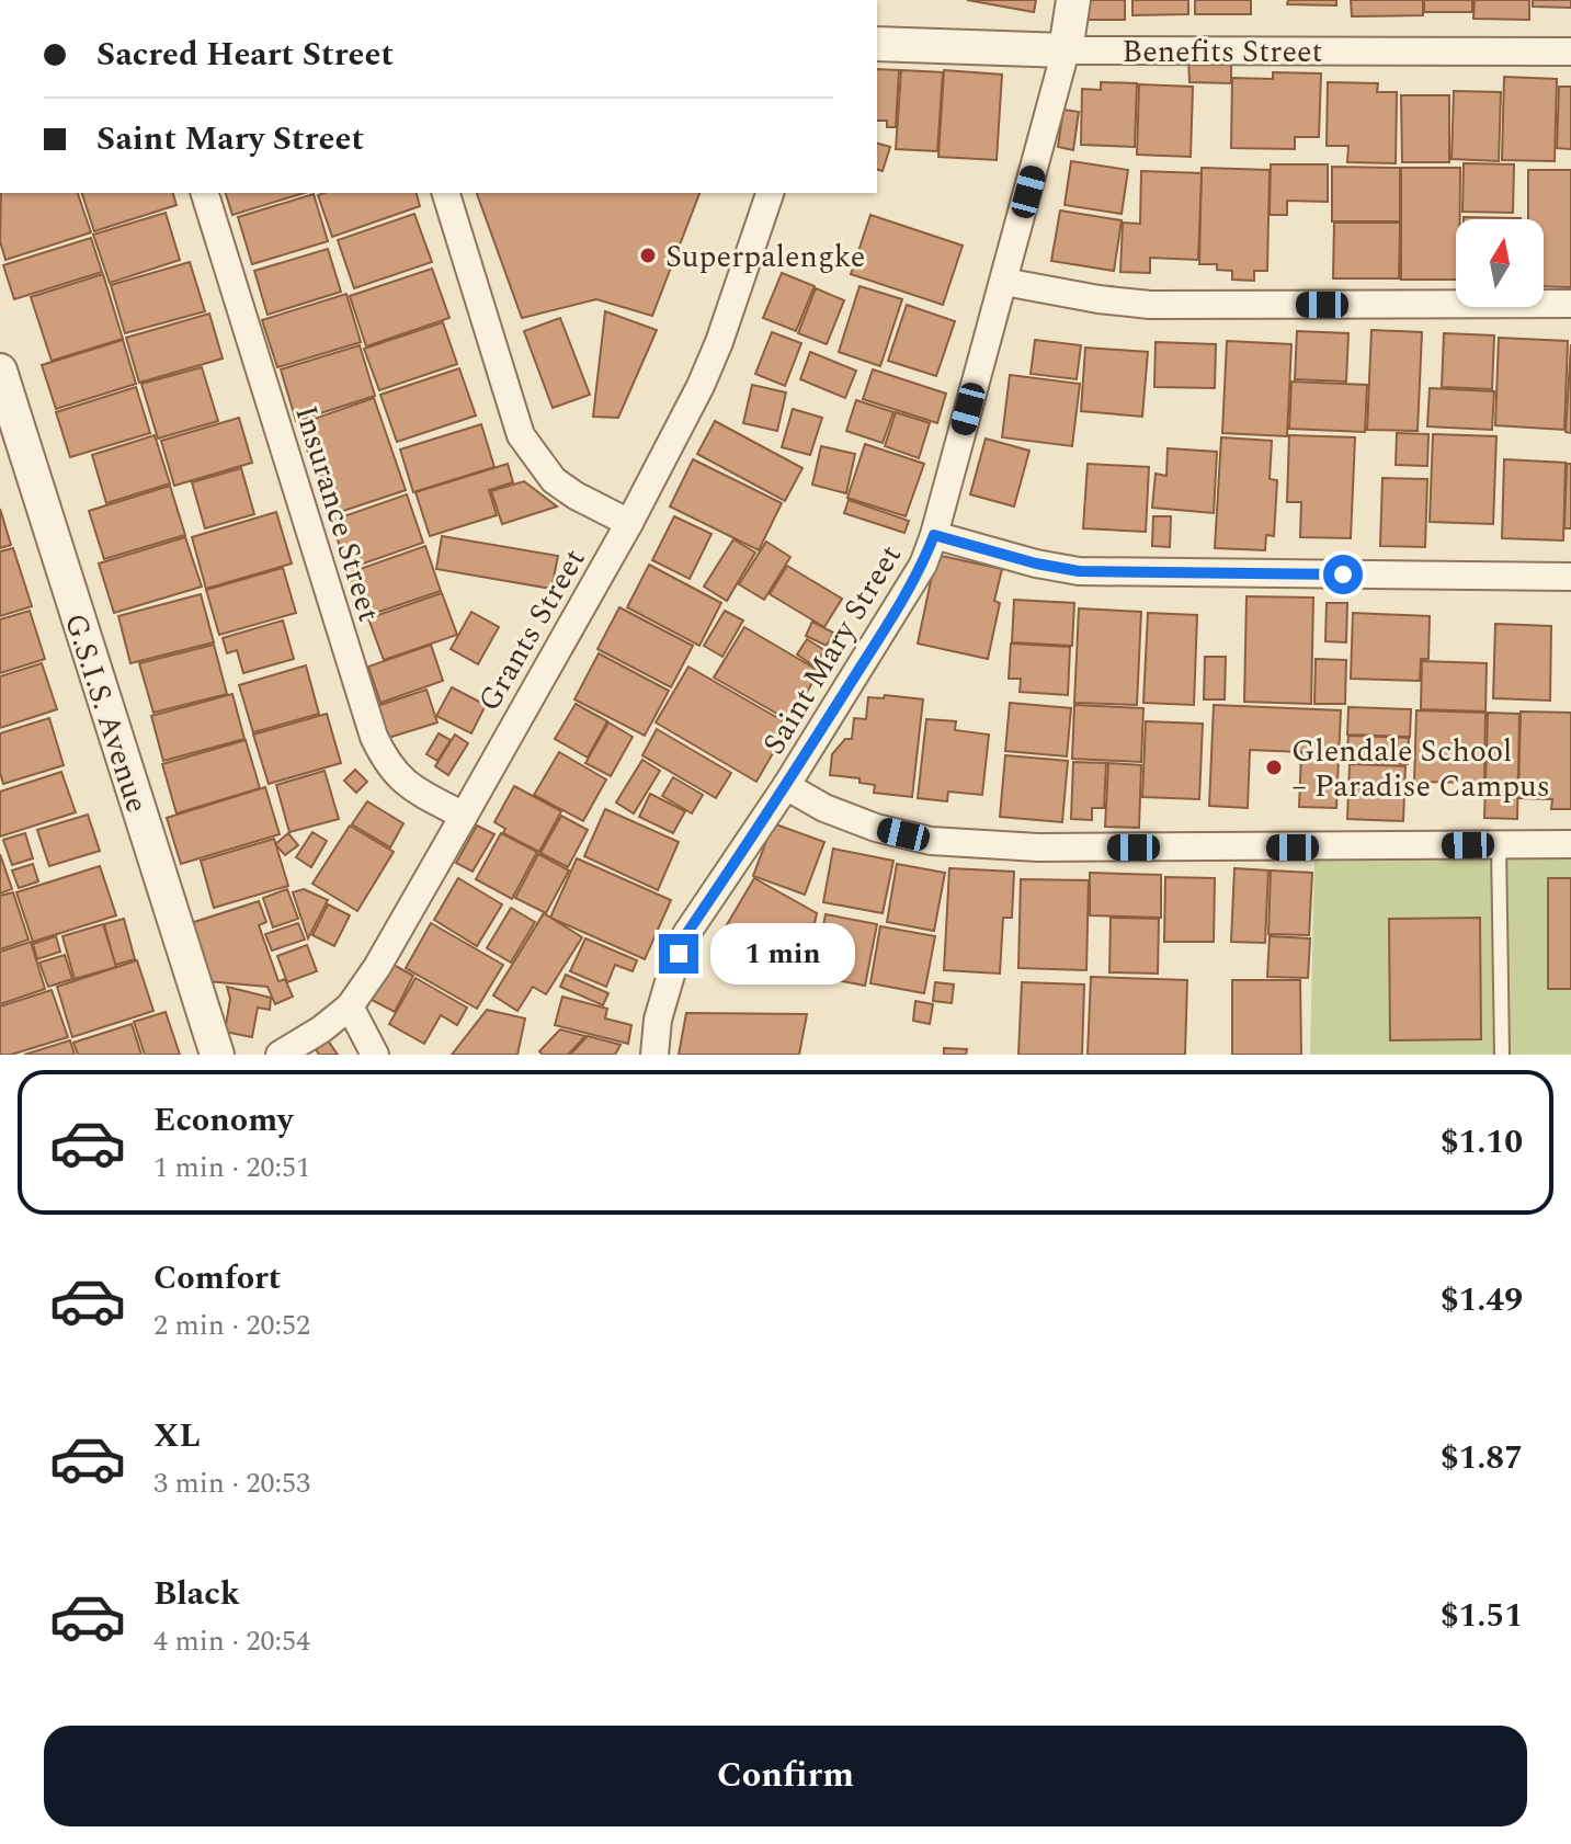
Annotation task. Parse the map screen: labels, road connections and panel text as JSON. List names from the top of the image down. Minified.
{"streets":{"street":["Benefits Street","Insurance Street","Grants Street","Saint Mary Street","G.S.I.S. Avenue"]},"crossings":[["Benefits Street","Saint Mary Street"],["Insurance Street","Grants Street"]],"places":["Superpalengke","Glendale School – Paradise Campus"],"north":"top","page":{"banner":["Sacred Heart Street","Saint Mary Street"],"bubble":"1 min","list":[{"name":"Economy","note":"1 min · 20:51","value":"$1.10"},{"name":"Comfort","note":"2 min · 20:52","value":"$1.49"},{"name":"XL","note":"3 min · 20:53","value":"$1.87"},{"name":"Black","note":"4 min · 20:54","value":"$1.51"}],"buttons":"Confirm"}}
